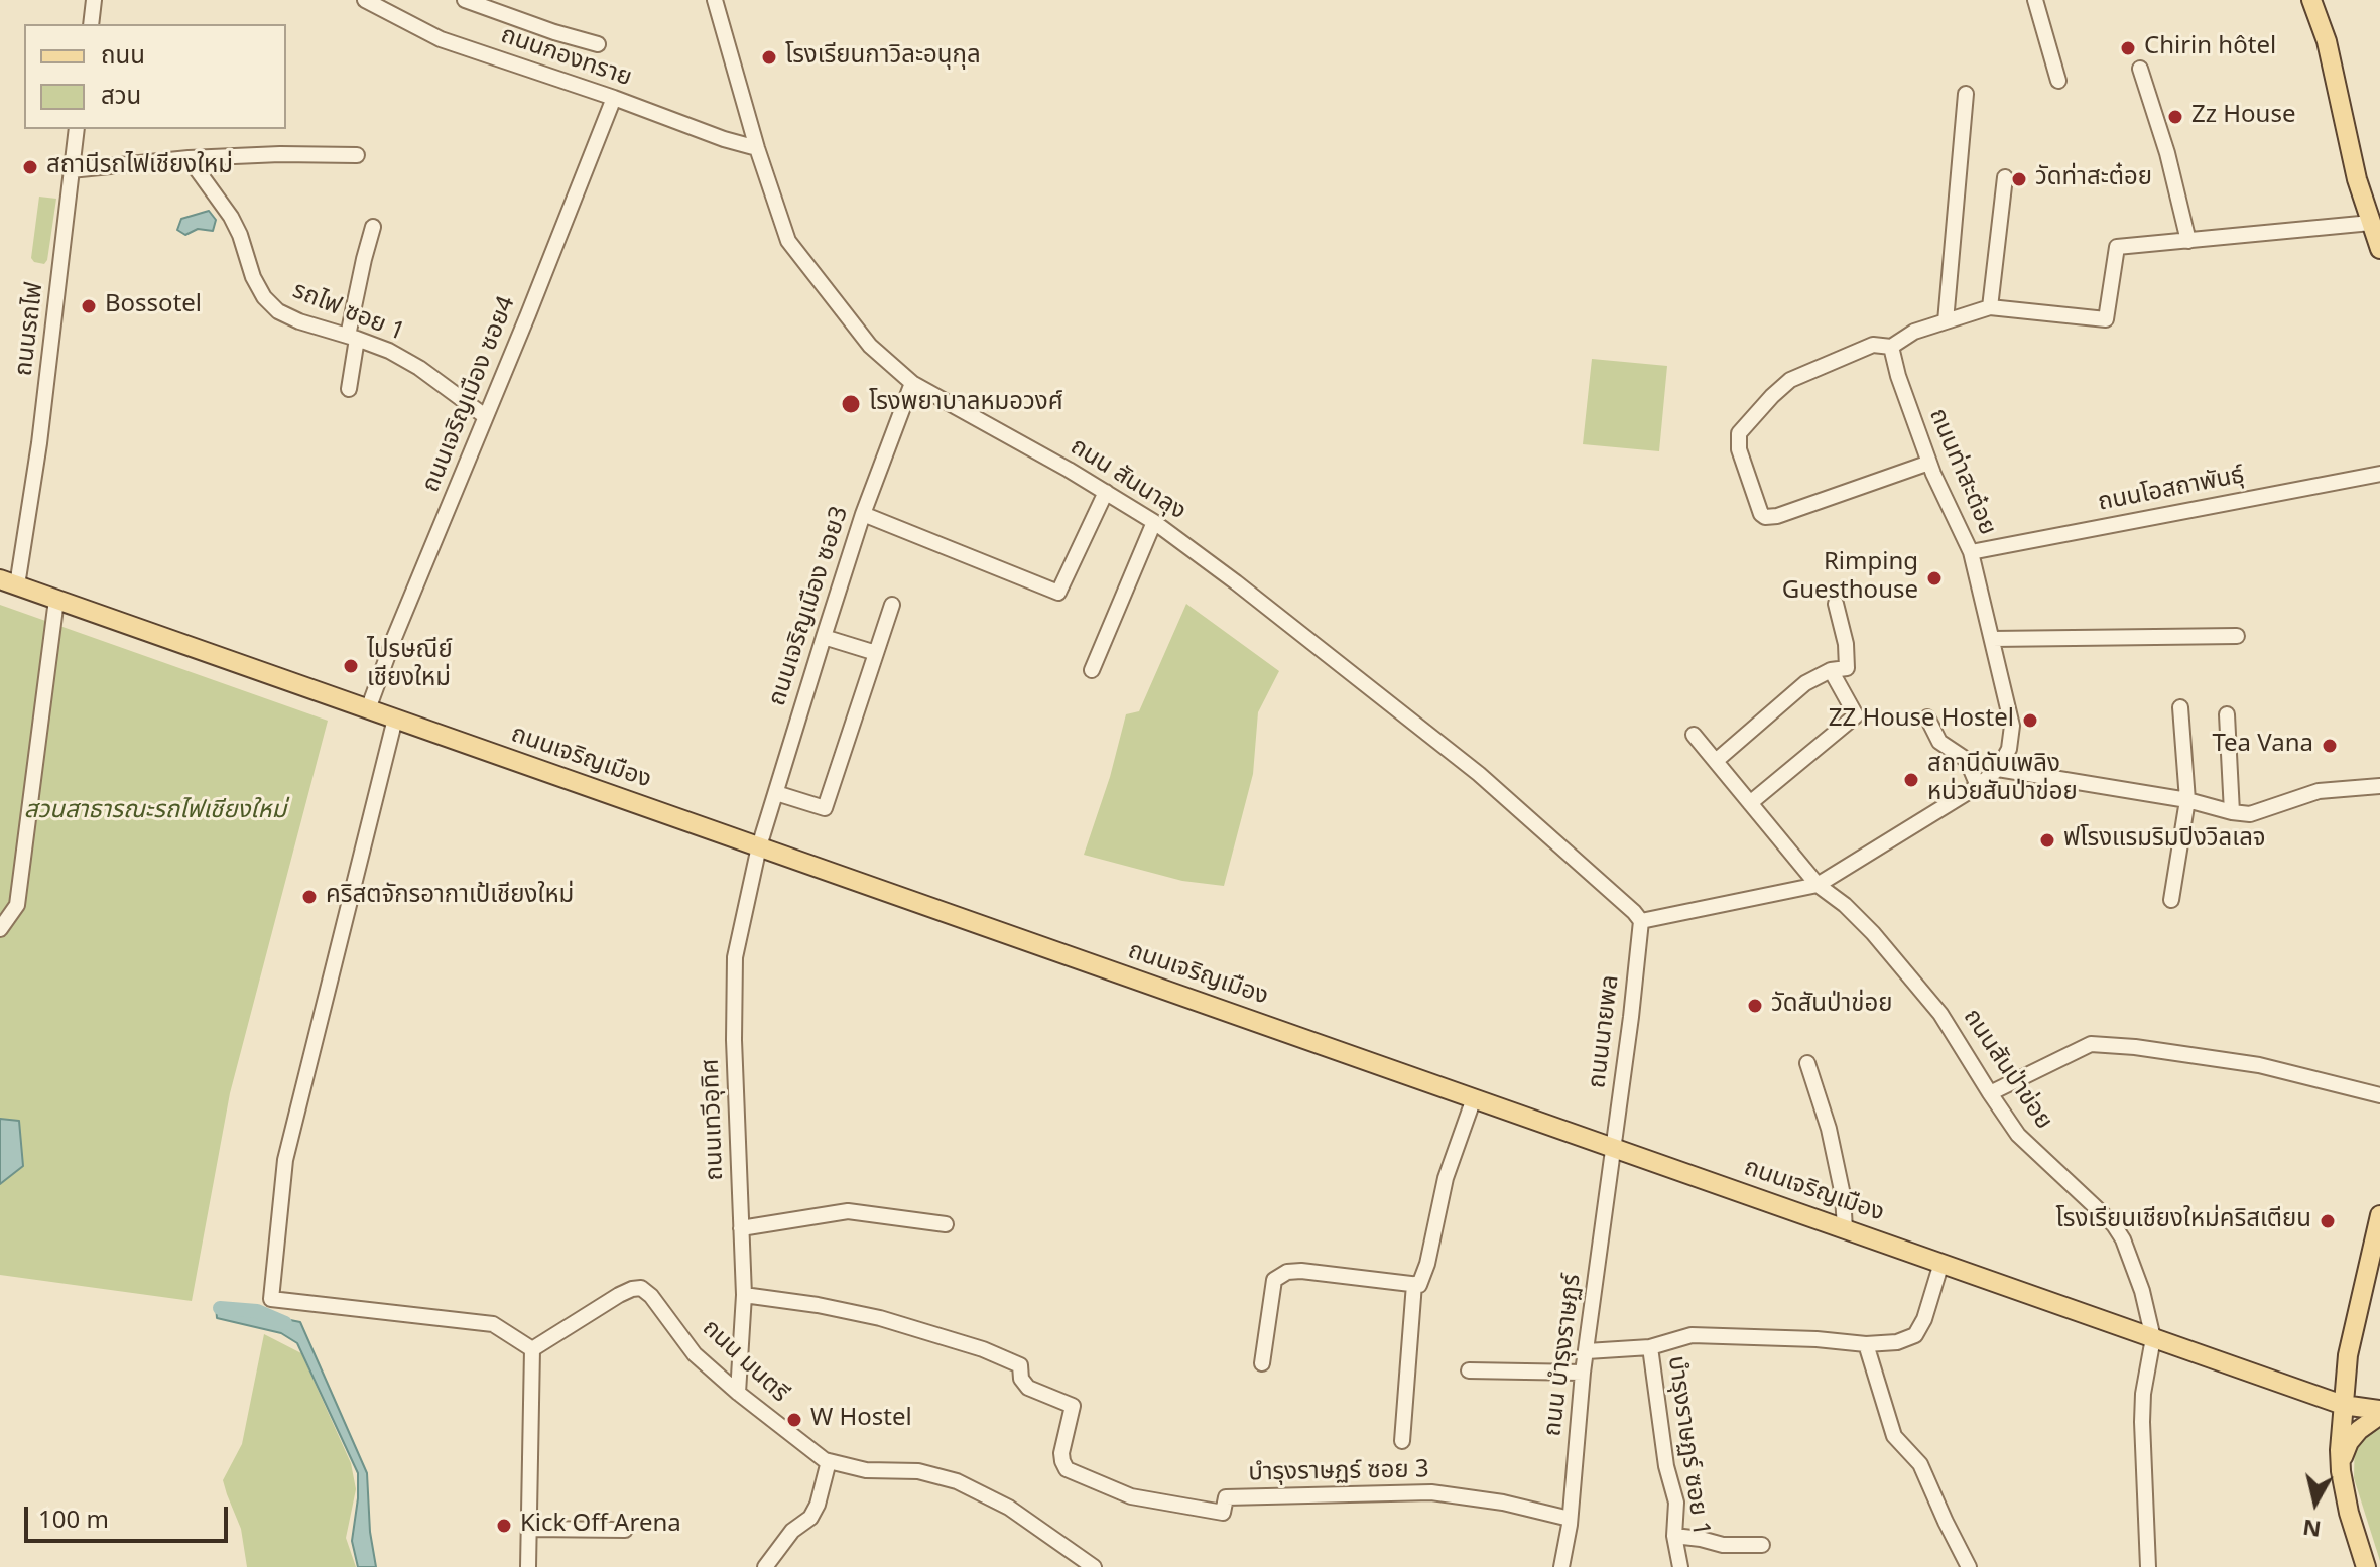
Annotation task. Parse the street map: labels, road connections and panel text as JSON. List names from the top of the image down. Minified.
{"streets":{"main road":["ถนนเจริญเมือง"],"street":["ถนนกองทราย","รถไฟ ซอย 1","ถนนรถไฟ","ถนนเจริญเมือง ซอย4","ถนนท่าสะต๋อย","ถนน สันนาลุง","ถนนโอสถาพันธุ์","ถนนเจริญเมือง ซอย3","ถนนนายพล","ถนนสันป่าข่อย","ถนนเทวีอุทิศ","ถนน บำรุงราษฏร์","ถนน มนตรี","บำรุงราษฏร์ ซอย 1","บำรุงราษฏร์ ซอย 3"]},"crossings":[["ถนนกองทราย","ถนนเจริญเมือง ซอย4"],["ถนนกองทราย","ถนน สันนาลุง"],["รถไฟ ซอย 1","ถนนเจริญเมือง ซอย4"],["ถนนรถไฟ","ถนนเจริญเมือง"],["ถนนเจริญเมือง ซอย4","ถนนเจริญเมือง"],["ถนนท่าสะต๋อย","ถนน สันนาลุง"],["ถนนท่าสะต๋อย","ถนนโอสถาพันธุ์"],["ถนนท่าสะต๋อย","ถนนนายพล"],["ถนนท่าสะต๋อย","ถนนสันป่าข่อย"],["ถนน สันนาลุง","ถนนเจริญเมือง ซอย3"],["ถนน สันนาลุง","ถนนนายพล"],["ถนนเจริญเมือง ซอย3","ถนนเจริญเมือง"],["ถนนเจริญเมือง ซอย3","ถนนเทวีอุทิศ"],["ถนนเจริญเมือง","ถนนนายพล"],["ถนนเจริญเมือง","ถนนสันป่าข่อย"],["ถนนเจริญเมือง","ถนนเทวีอุทิศ"],["ถนนเจริญเมือง","ถนน บำรุงราษฏร์"],["ถนนนายพล","ถนน บำรุงราษฏร์"],["ถนนเทวีอุทิศ","ถนน มนตรี"],["ถนนเทวีอุทิศ","บำรุงราษฏร์ ซอย 3"],["ถนน บำรุงราษฏร์","บำรุงราษฏร์ ซอย 1"],["ถนน บำรุงราษฏร์","บำรุงราษฏร์ ซอย 3"]],"parks":["สวนสาธารณะรถไฟเชียงใหม่"],"places":["Chirin hôtel","โรงเรียนกาวิละอนุกุล","Zz House","สถานีรถไฟเชียงใหม่","วัดท่าสะต๋อย","Bossotel","โรงพยาบาลหมอวงศ์","Rimping Guesthouse","ไปรษณีย์ เชียงใหม่","ZZ House Hostel","Tea Vana","สถานีดับเพลิง หน่วยสันป่าข่อย","ฟโรงแรมริมปิงวิลเลจ","คริสตจักรอากาเป้เชียงใหม่","วัดสันป่าข่อย","โรงเรียนเชียงใหม่คริสเตียน","W Hostel","Kick Off Arena"],"legend":["ถนน","สวน"],"scale_bar":"100 m","north":"bottom"}
